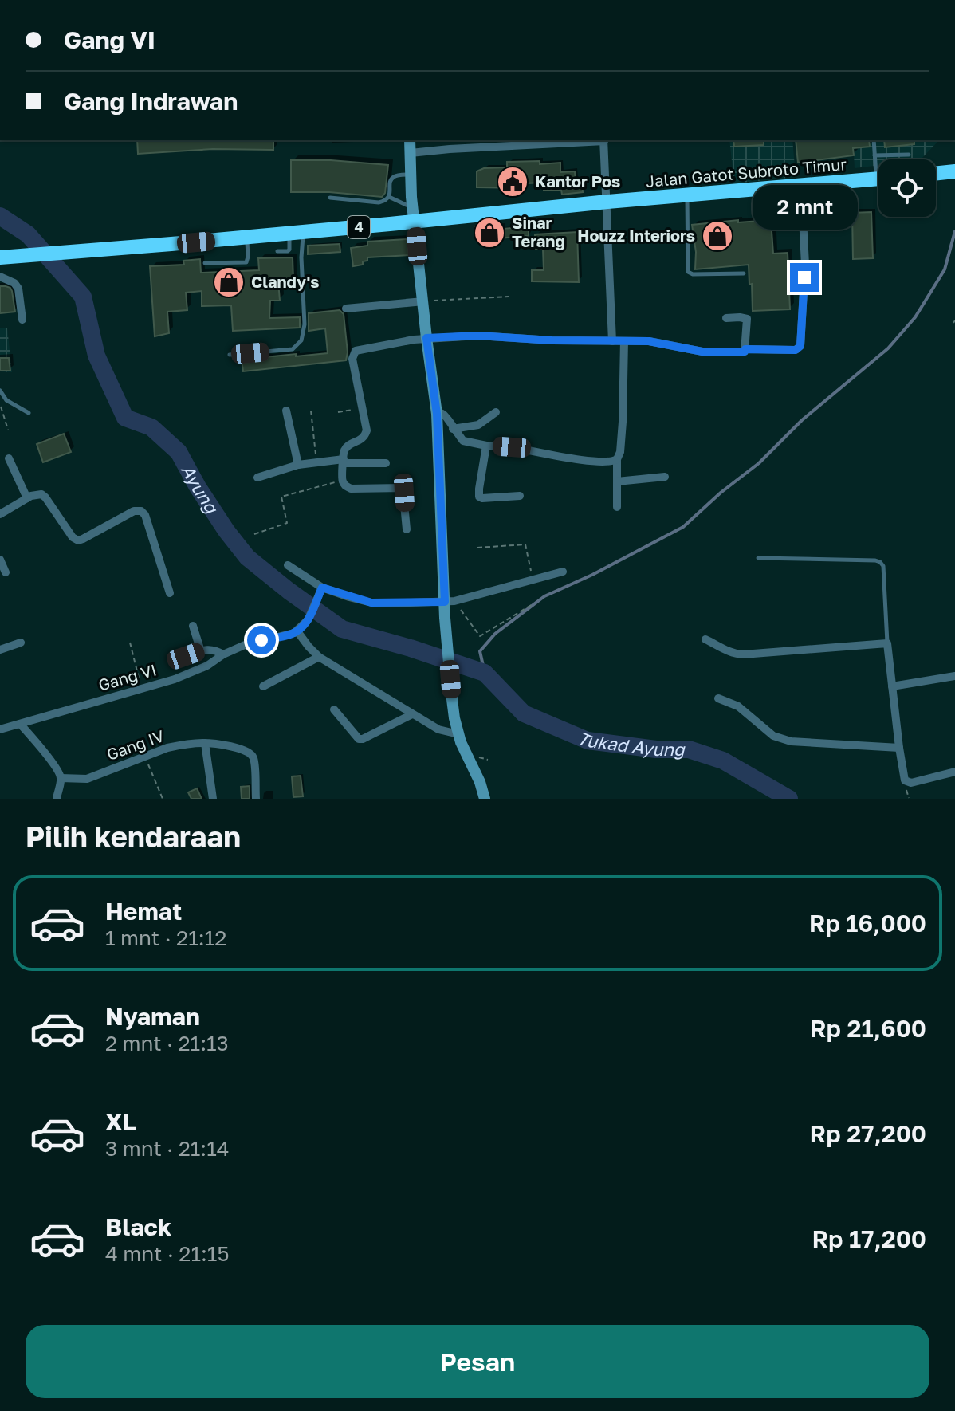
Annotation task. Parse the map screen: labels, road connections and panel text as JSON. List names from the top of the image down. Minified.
{"streets":{"highway":["Jalan Gatot Subroto Timur","4"],"street":["Gang VI","Gang IV"]},"crossings":[["Jalan Gatot Subroto Timur","4"]],"water":["Ayung","Tukad Ayung"],"places":{"public building":["Kantor Pos"],"shop":["Sinar Terang","Houzz Interiors","Clandy's"]},"page":{"banner":["Gang VI","Gang Indrawan"],"bubble":"2 mnt","heading":"Pilih kendaraan","list":[{"name":"Hemat","note":"1 mnt · 21:12","value":"Rp 16,000"},{"name":"Nyaman","note":"2 mnt · 21:13","value":"Rp 21,600"},{"name":"XL","note":"3 mnt · 21:14","value":"Rp 27,200"},{"name":"Black","note":"4 mnt · 21:15","value":"Rp 17,200"}],"buttons":"Pesan"}}
